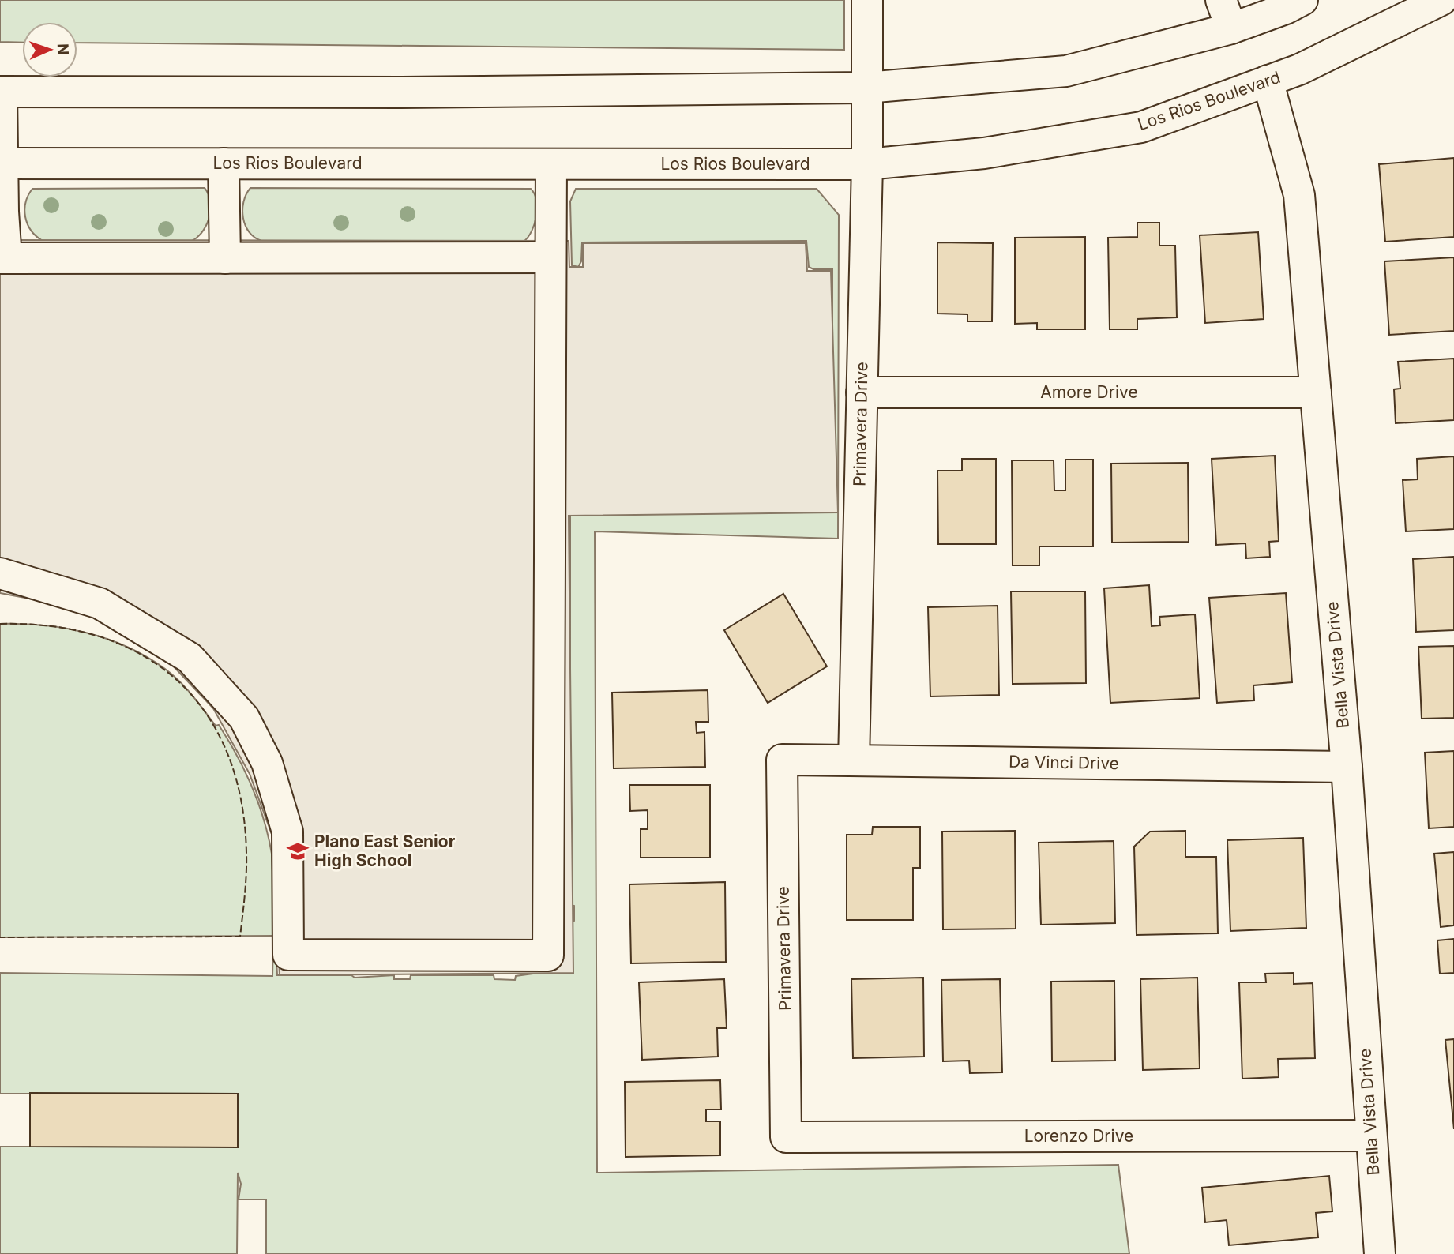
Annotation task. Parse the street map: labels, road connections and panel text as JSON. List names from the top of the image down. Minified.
{"streets":{"street":["Los Rios Boulevard","Amore Drive","Primavera Drive","Bella Vista Drive","Da Vinci Drive","Lorenzo Drive"]},"crossings":[["Los Rios Boulevard","Primavera Drive"],["Los Rios Boulevard","Bella Vista Drive"],["Amore Drive","Primavera Drive"],["Amore Drive","Bella Vista Drive"],["Primavera Drive","Da Vinci Drive"],["Primavera Drive","Lorenzo Drive"],["Bella Vista Drive","Da Vinci Drive"],["Bella Vista Drive","Lorenzo Drive"]],"places":{"school or university":["Plano East Senior High School"]},"north":"right"}
